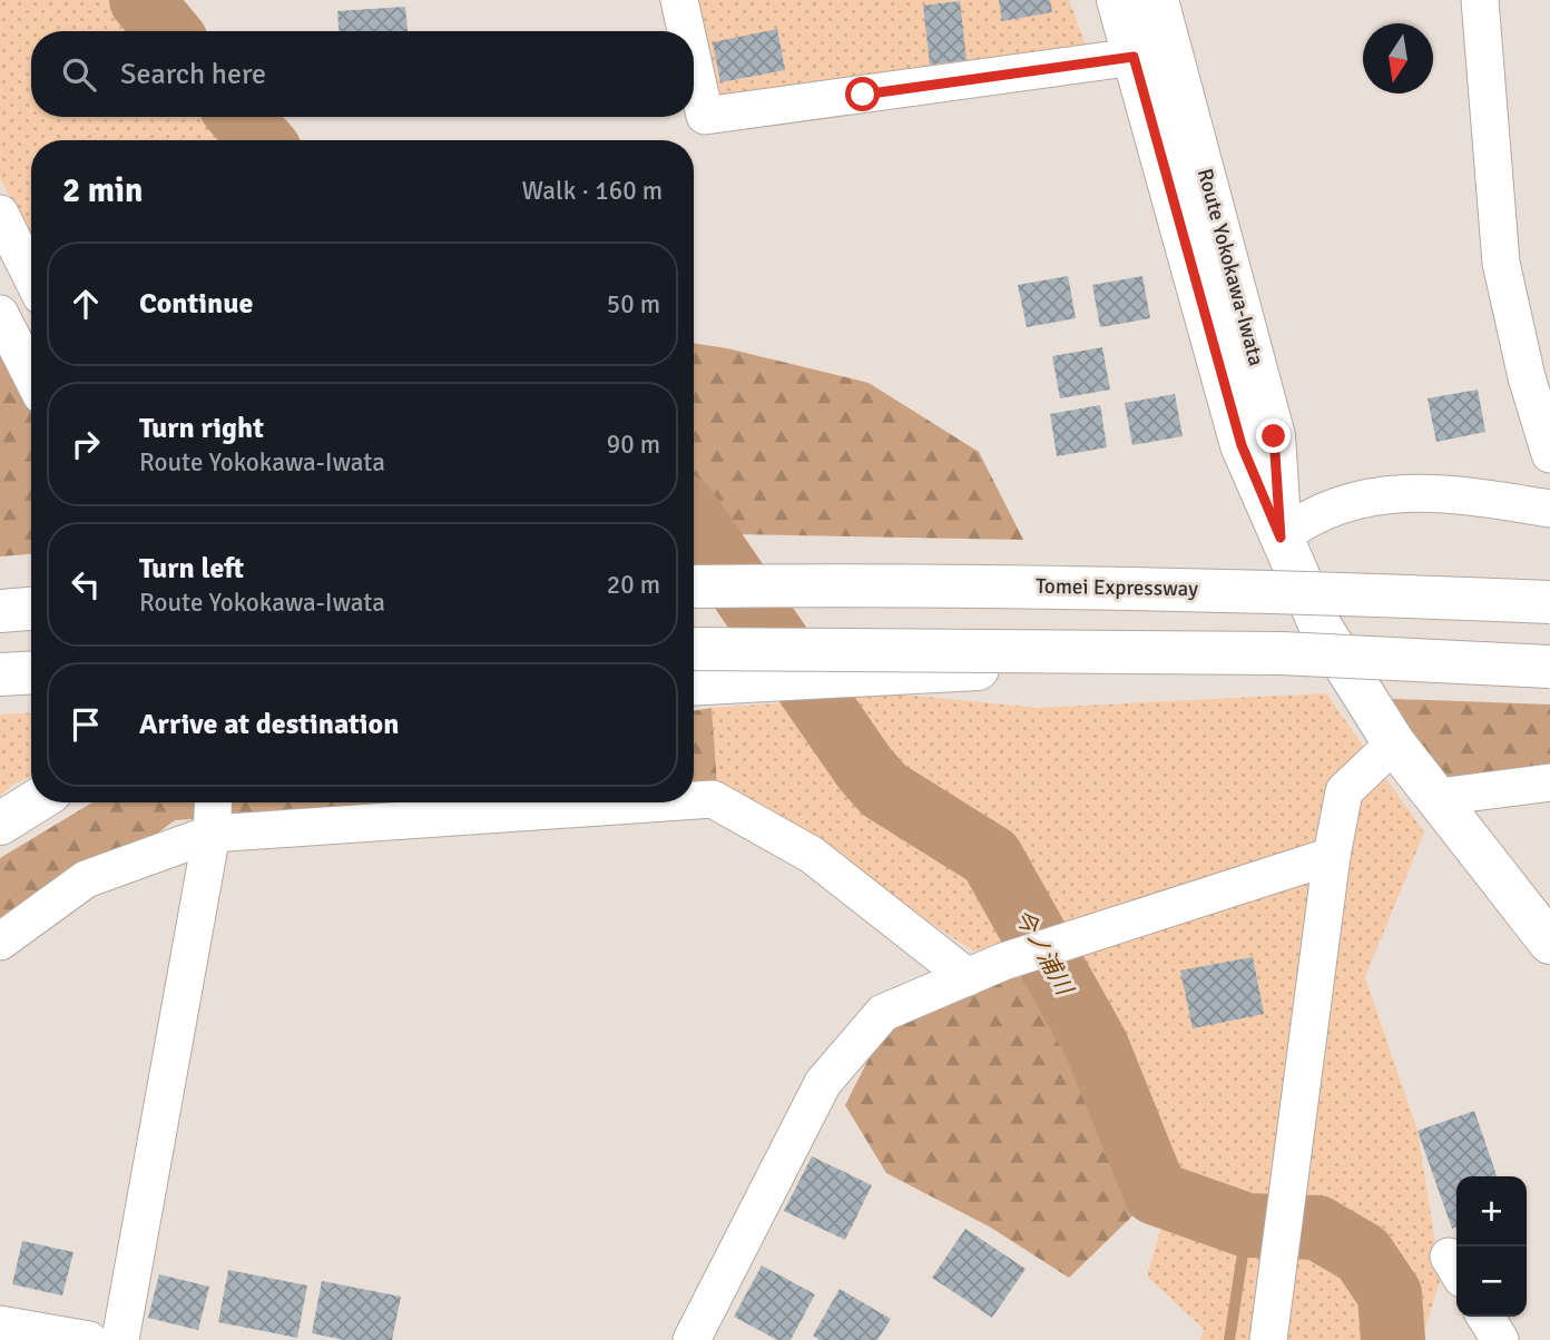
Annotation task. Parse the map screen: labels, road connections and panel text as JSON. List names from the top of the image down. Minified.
{"streets":{"main road":["Route Yokokawa-Iwata","Tomei Expressway"]},"water":["今ノ浦川"],"north":"bottom","page":{"search":"Search here","heading":["2 min","Walk · 160 m"],"list":[["Continue","50 m"],["Turn right","Route Yokokawa-Iwata","90 m"],["Turn left","Route Yokokawa-Iwata","20 m"],"Arrive at destination"],"map_buttons":["+","−"]}}
